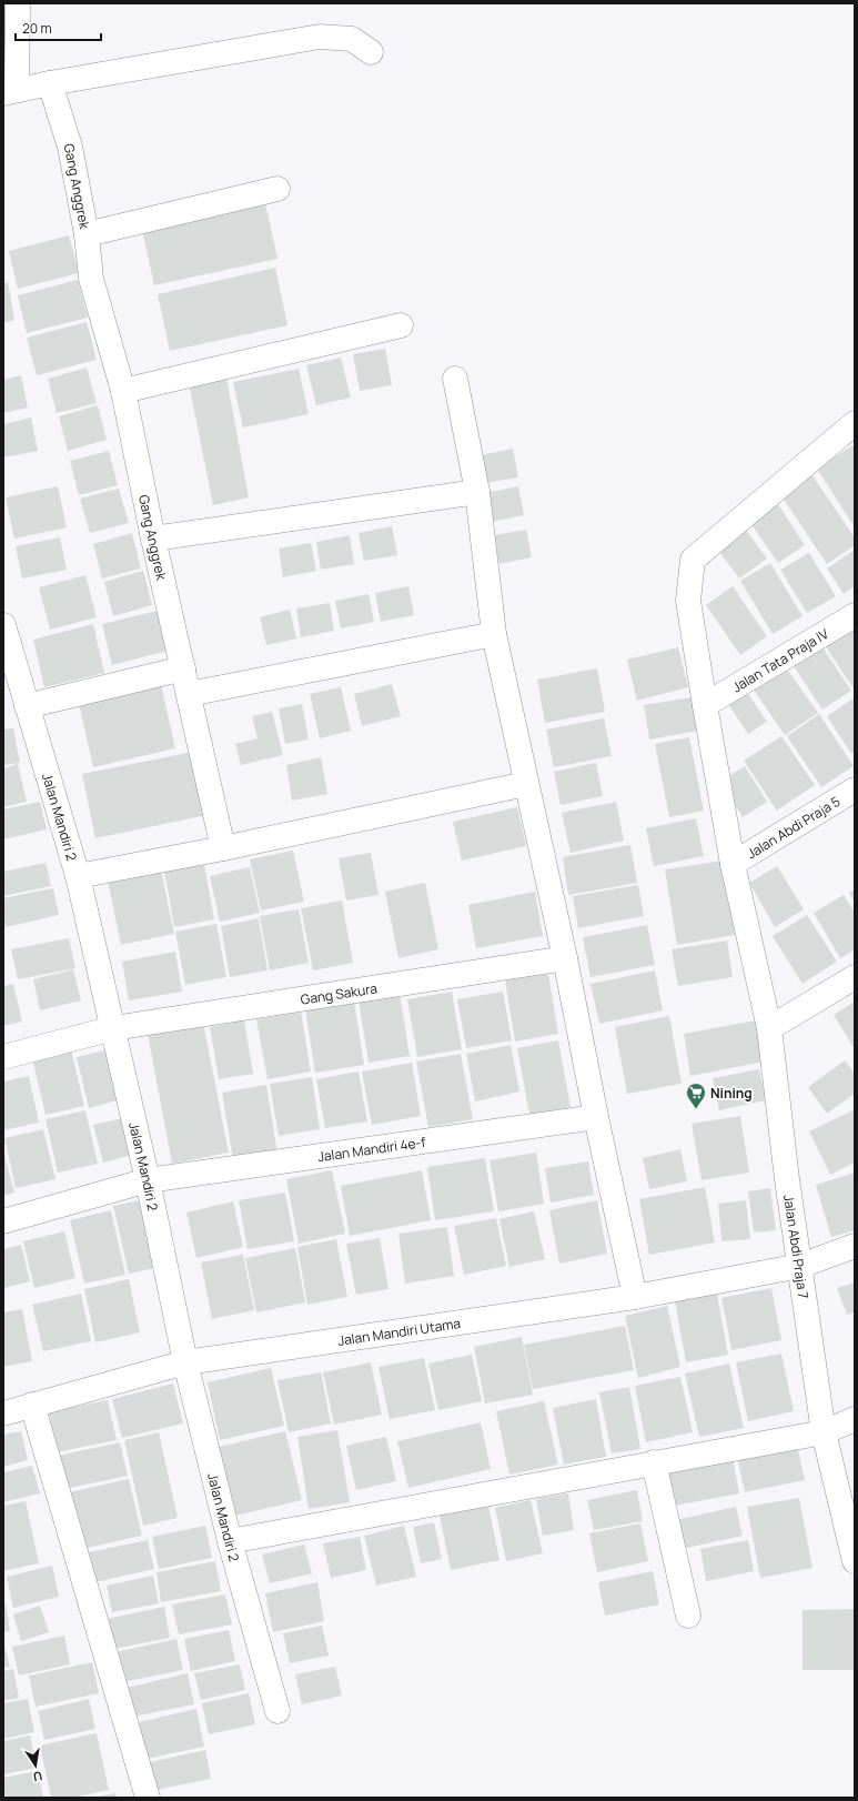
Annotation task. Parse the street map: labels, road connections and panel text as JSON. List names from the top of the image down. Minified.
{"streets":{"street":["Gang Anggrek","Jalan Tata Praja IV","Jalan Mandiri 2","Jalan Abdi Praja 5","Gang Sakura","Jalan Mandiri 4e-f","Jalan Abdi Praja 7","Jalan Mandiri Utama"]},"crossings":[["Jalan Tata Praja IV","Jalan Abdi Praja 7"],["Jalan Mandiri 2","Gang Sakura"],["Jalan Mandiri 2","Jalan Mandiri 4e-f"],["Jalan Mandiri 2","Jalan Mandiri Utama"],["Jalan Abdi Praja 5","Jalan Abdi Praja 7"],["Jalan Abdi Praja 7","Jalan Mandiri Utama"]],"places":{"supermarket":["Nining"]},"scale_bar":"20 m","north":"bottom"}
